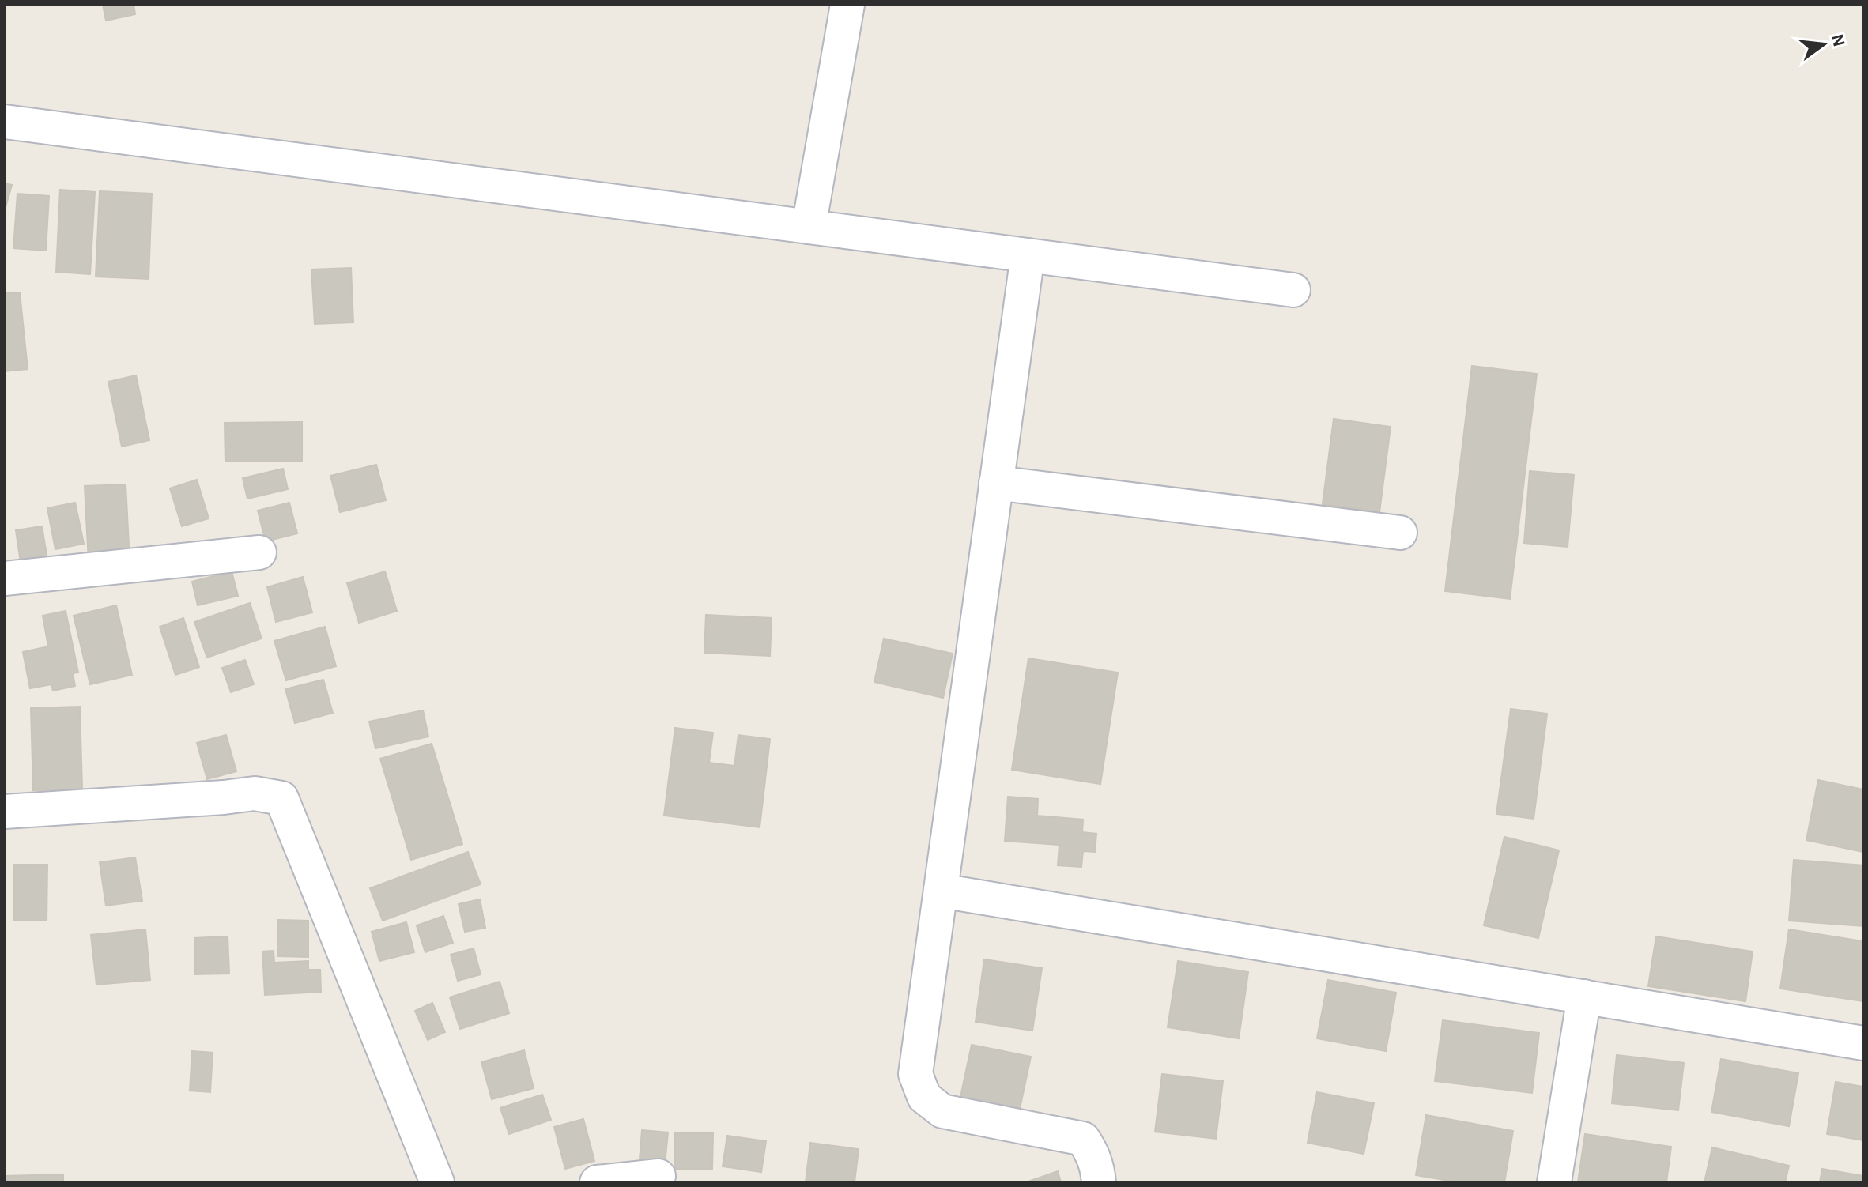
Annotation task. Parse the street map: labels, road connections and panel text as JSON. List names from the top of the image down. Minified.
{"north":"right"}
